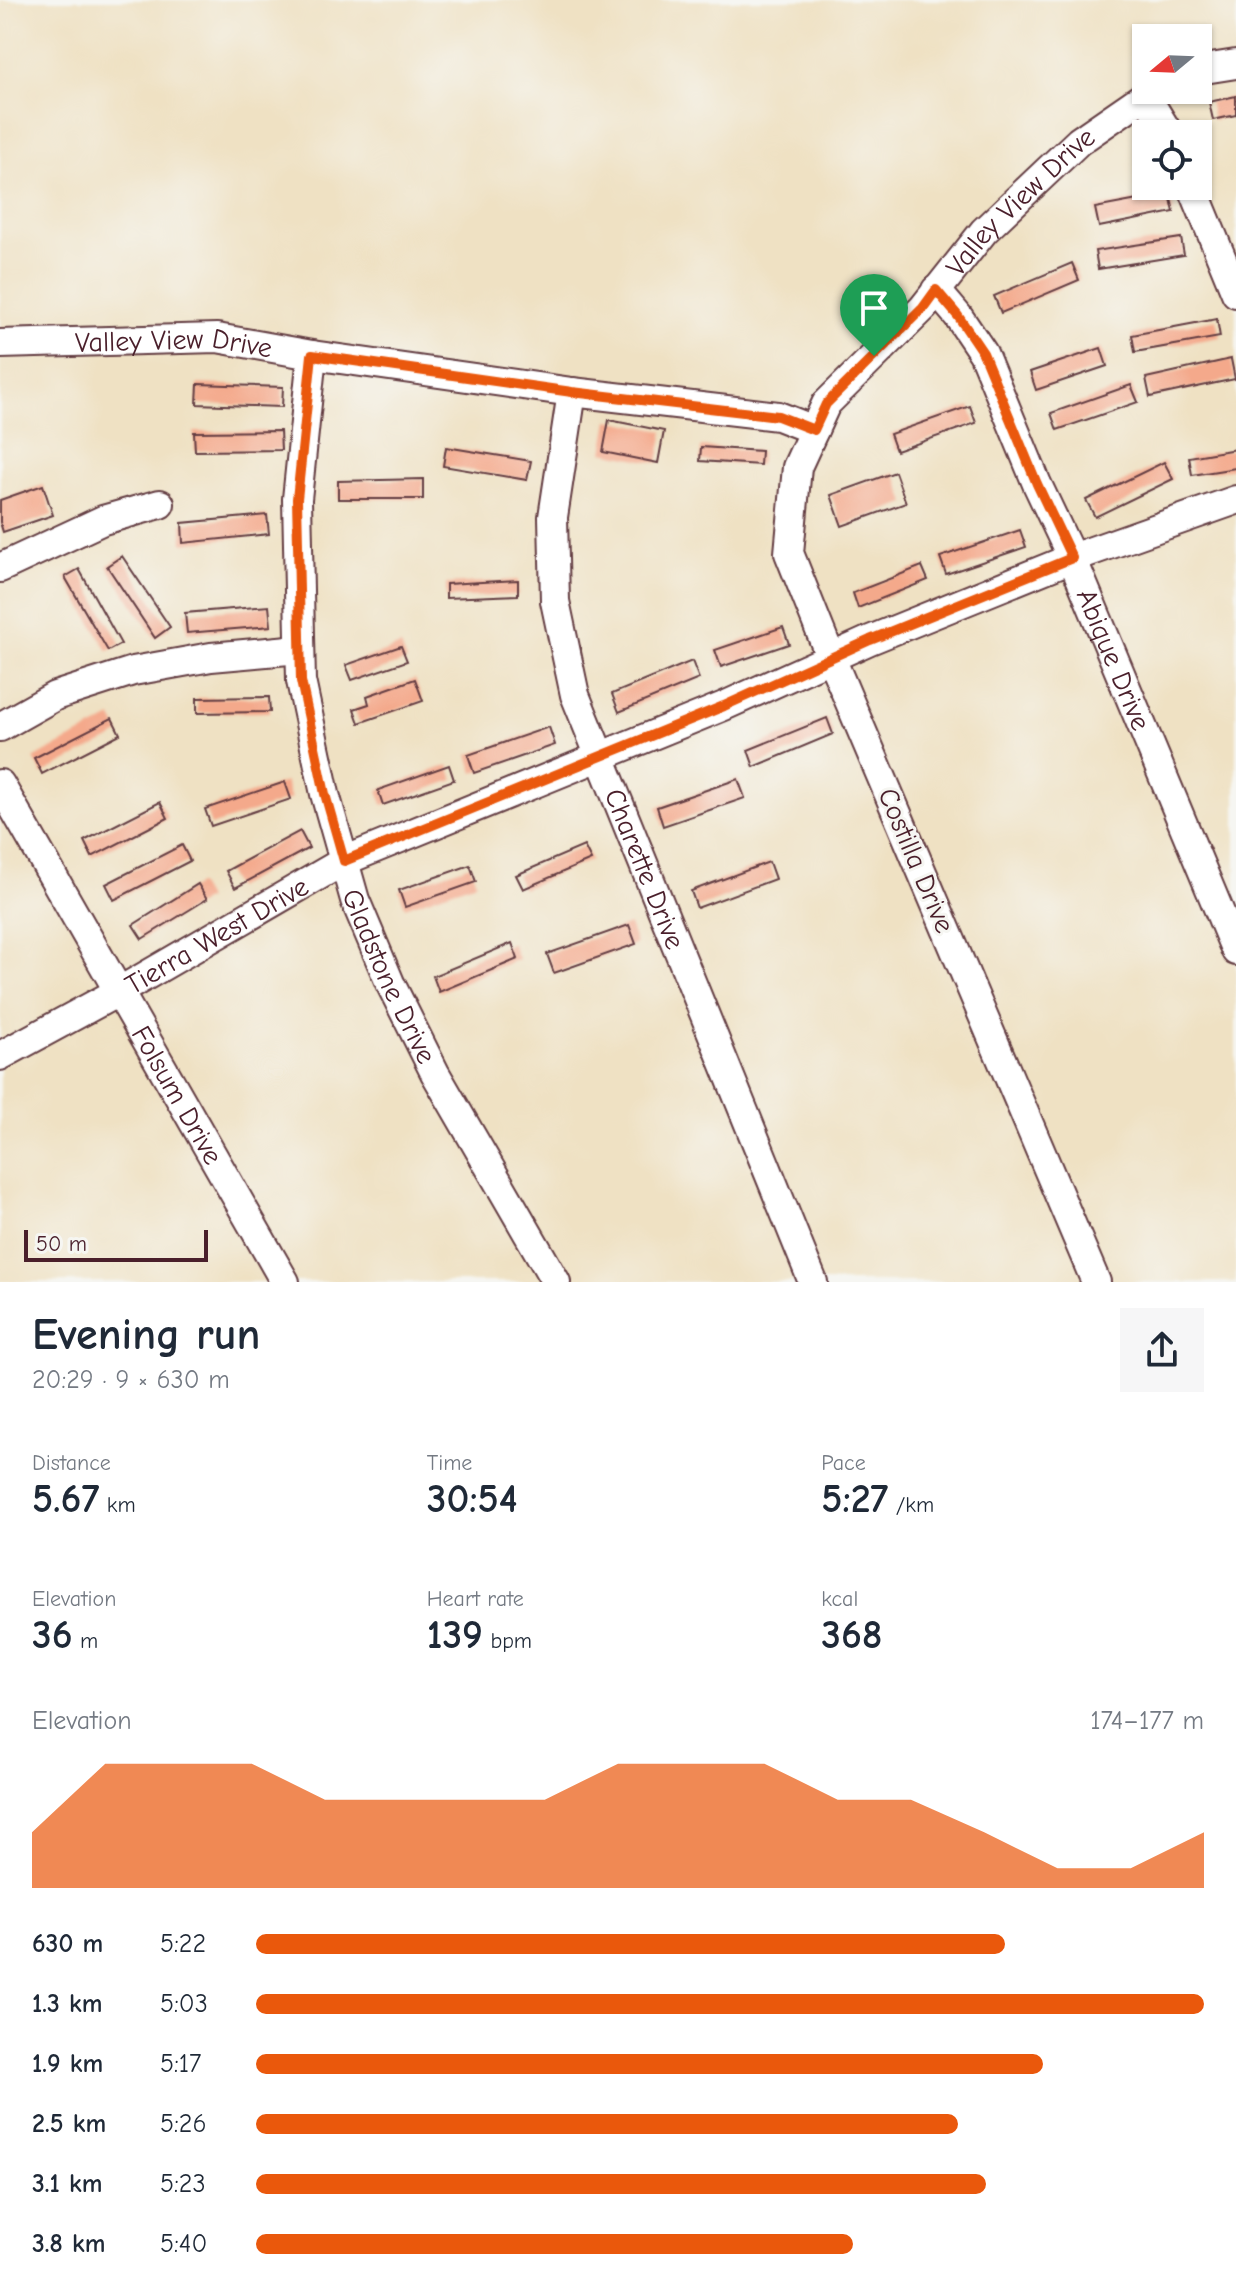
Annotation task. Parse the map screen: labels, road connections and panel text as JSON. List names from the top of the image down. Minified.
{"streets":{"street":["Valley View Drive","Abique Drive","Costilla Drive","Charette Drive","Tierra West Drive","Gladstone Drive","Folsum Drive"]},"crossings":[["Valley View Drive","Abique Drive"],["Valley View Drive","Costilla Drive"],["Valley View Drive","Charette Drive"],["Valley View Drive","Gladstone Drive"],["Abique Drive","Tierra West Drive"],["Costilla Drive","Tierra West Drive"],["Charette Drive","Tierra West Drive"],["Tierra West Drive","Gladstone Drive"],["Tierra West Drive","Folsum Drive"]],"scale_bar":"50 m","north":"left","page":{"scale":"50 m","heading":["Evening run","20:29 · 9 × 630 m"],"stats":[["Distance","5.67 km"],["Time","30:54"],["Pace","5:27 /km"],["Elevation","36 m"],["Heart rate","139 bpm"],["kcal","368"]],"chart":["Elevation","174–177 m"],"list":[{"name":"630 m","note":"5:22"},{"name":"1.3 km","note":"5:03"},{"name":"1.9 km","note":"5:17"},{"name":"2.5 km","note":"5:26"},{"name":"3.1 km","note":"5:23"},{"name":"3.8 km","note":"5:40"}]}}
